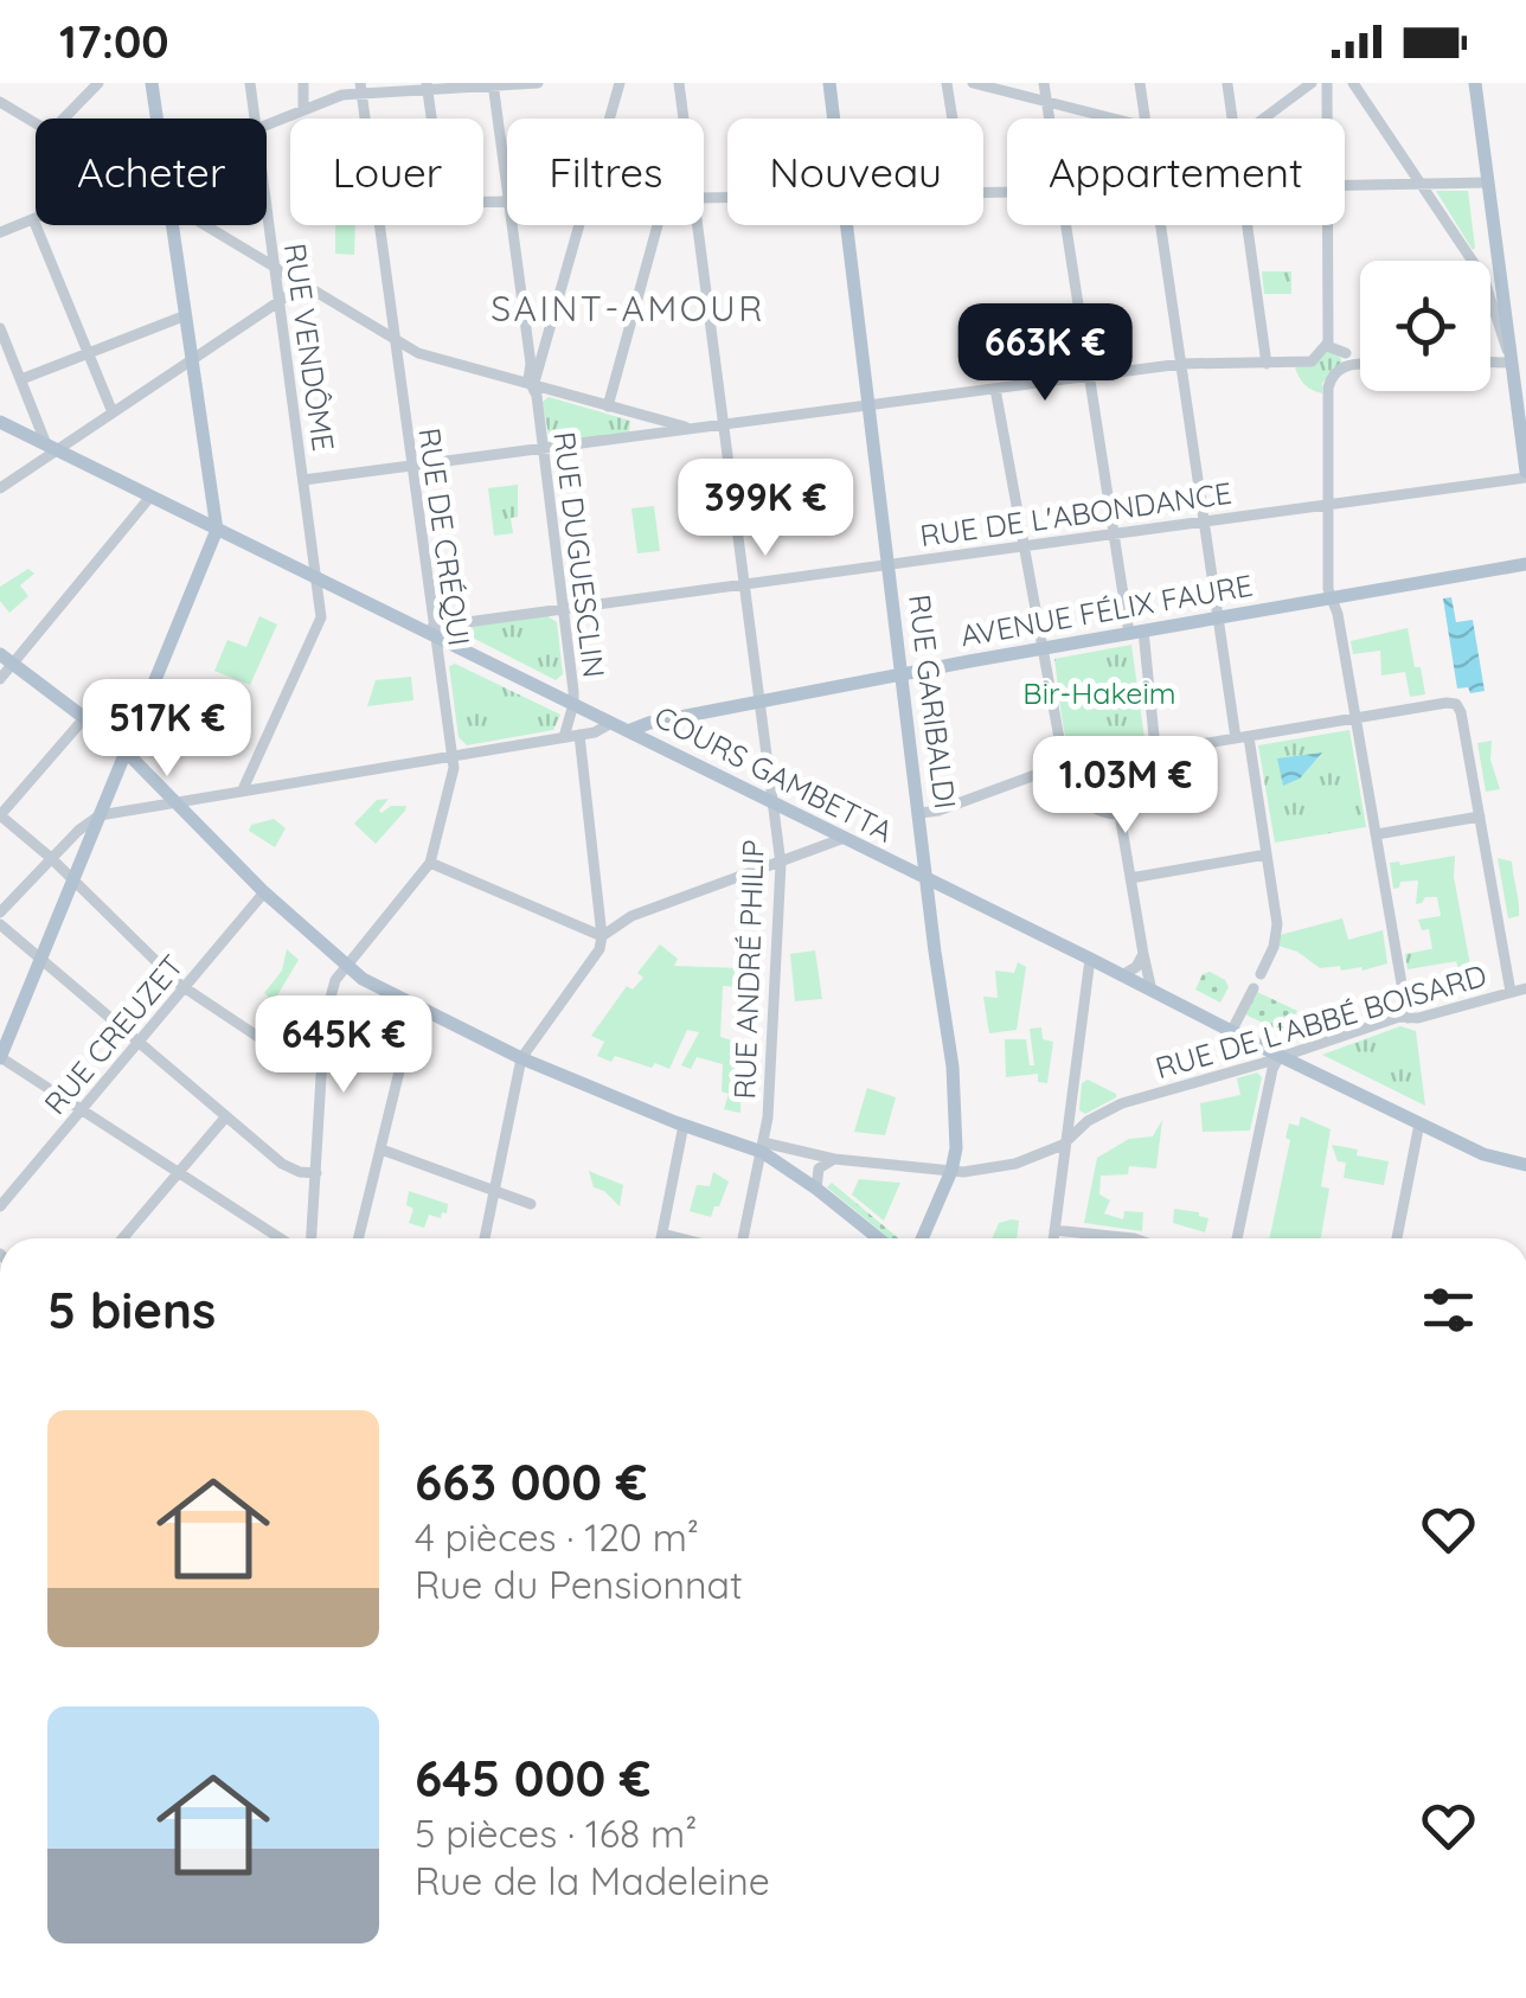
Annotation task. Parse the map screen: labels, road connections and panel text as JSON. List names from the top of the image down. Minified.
{"streets":{"main road":["AVENUE FÉLIX FAURE","RUE GARIBALDI","COURS GAMBETTA"],"street":["RUE VENDÔME","RUE DE L'ABONDANCE","RUE DE CRÉQUI","RUE DUGUESCLIN","RUE ANDRÉ PHILIP","RUE DE L'ABBÉ BOISARD","RUE CREUZET"]},"crossings":[["RUE VENDÔME","COURS GAMBETTA"],["RUE DE L'ABONDANCE","RUE DE CRÉQUI"],["RUE DE L'ABONDANCE","RUE DUGUESCLIN"],["RUE DE L'ABONDANCE","RUE GARIBALDI"],["RUE DE L'ABONDANCE","COURS GAMBETTA"],["RUE DE L'ABONDANCE","RUE ANDRÉ PHILIP"],["RUE DE CRÉQUI","COURS GAMBETTA"],["RUE DUGUESCLIN","COURS GAMBETTA"],["AVENUE FÉLIX FAURE","RUE GARIBALDI"],["AVENUE FÉLIX FAURE","COURS GAMBETTA"],["AVENUE FÉLIX FAURE","RUE ANDRÉ PHILIP"],["RUE GARIBALDI","COURS GAMBETTA"],["RUE GARIBALDI","RUE DE L'ABBÉ BOISARD"],["COURS GAMBETTA","RUE ANDRÉ PHILIP"],["COURS GAMBETTA","RUE DE L'ABBÉ BOISARD"],["RUE ANDRÉ PHILIP","RUE DE L'ABBÉ BOISARD"]],"districts":["SAINT-AMOUR"],"parks":["Bir-Hakeim"],"page":{"status":"17:00","chip":["Acheter","Louer","Filtres","Nouveau","Appartement"],"price":["663K €","399K €","517K €","1.03M €","645K €"],"heading":"5 biens","list":[{"name":"663 000 €","note":"4 pièces · 120 m² · Rue du Pensionnat"},{"name":"645 000 €","note":"5 pièces · 168 m² · Rue de la Madeleine"}]}}
